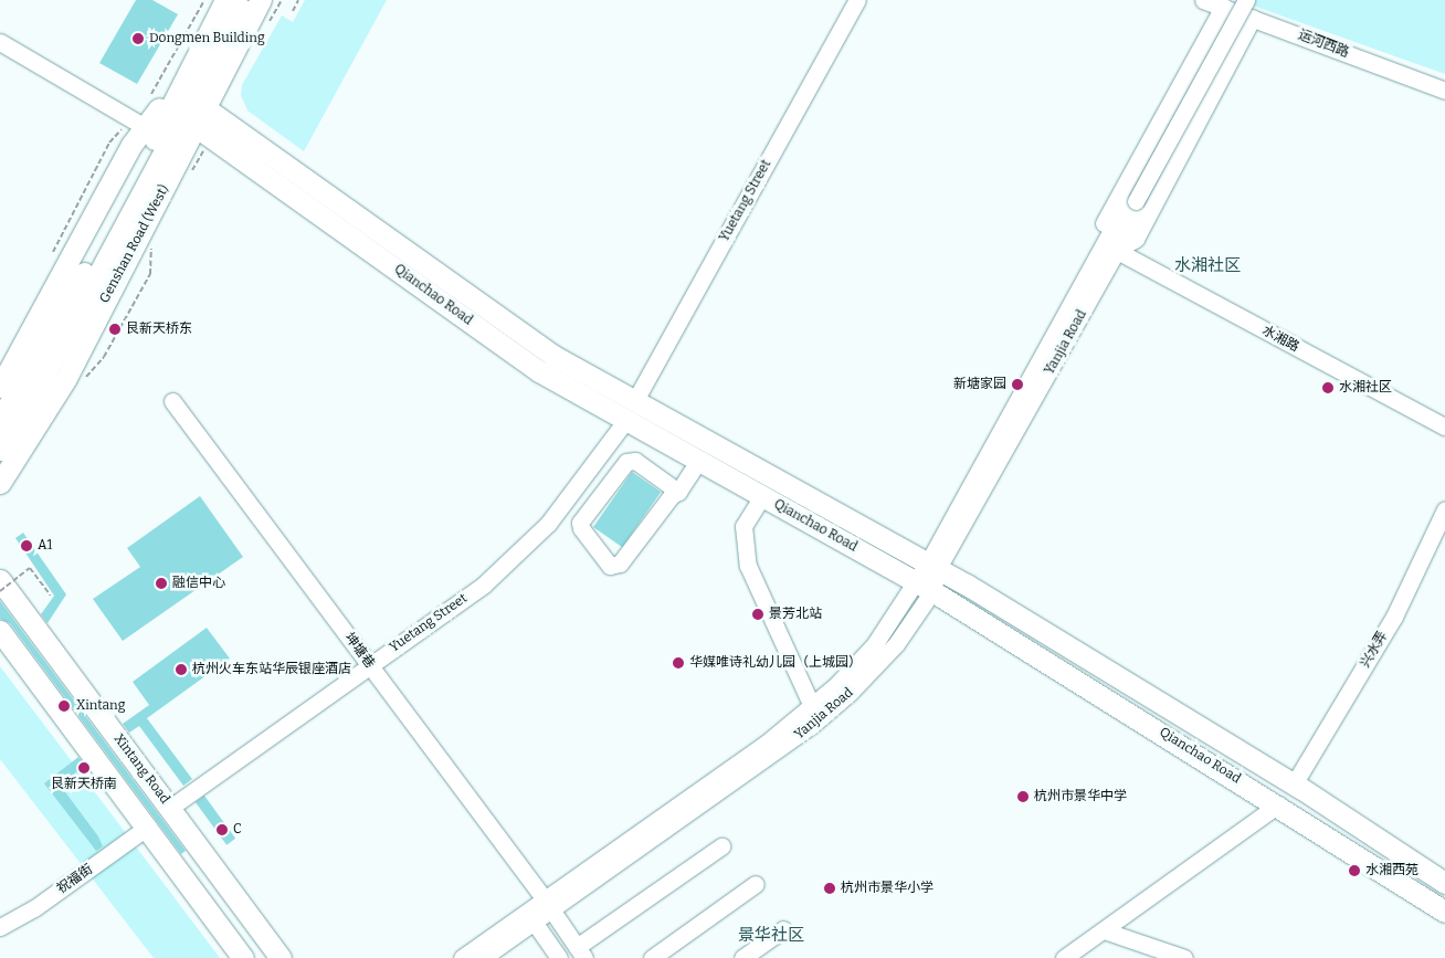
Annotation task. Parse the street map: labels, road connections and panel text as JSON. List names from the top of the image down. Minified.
{"streets":{"main road":["Genshan Road (West)","Qianchao Road","Xintang Road"],"street":["运河西路","Yuetang Street","水湘路","Yanjia Road","兴水弄","坤塘巷","祝福街"]},"crossings":[["运河西路","Yanjia Road"],["Yuetang Street","Qianchao Road"],["Yuetang Street","坤塘巷"],["Yuetang Street","Xintang Road"],["Genshan Road (West)","Qianchao Road"],["Qianchao Road","Yanjia Road"],["Qianchao Road","兴水弄"],["水湘路","Yanjia Road"],["Yanjia Road","坤塘巷"]],"districts":["水湘社区","景华社区"],"places":["Dongmen Building","艮新天桥东","新塘家园","水湘社区","A1","融信中心","景芳北站","华媒唯诗礼幼儿园（上城园）","杭州火车东站华辰银座酒店","Xintang","艮新天桥南","杭州市景华中学","C","水湘西苑","杭州市景华小学"]}
